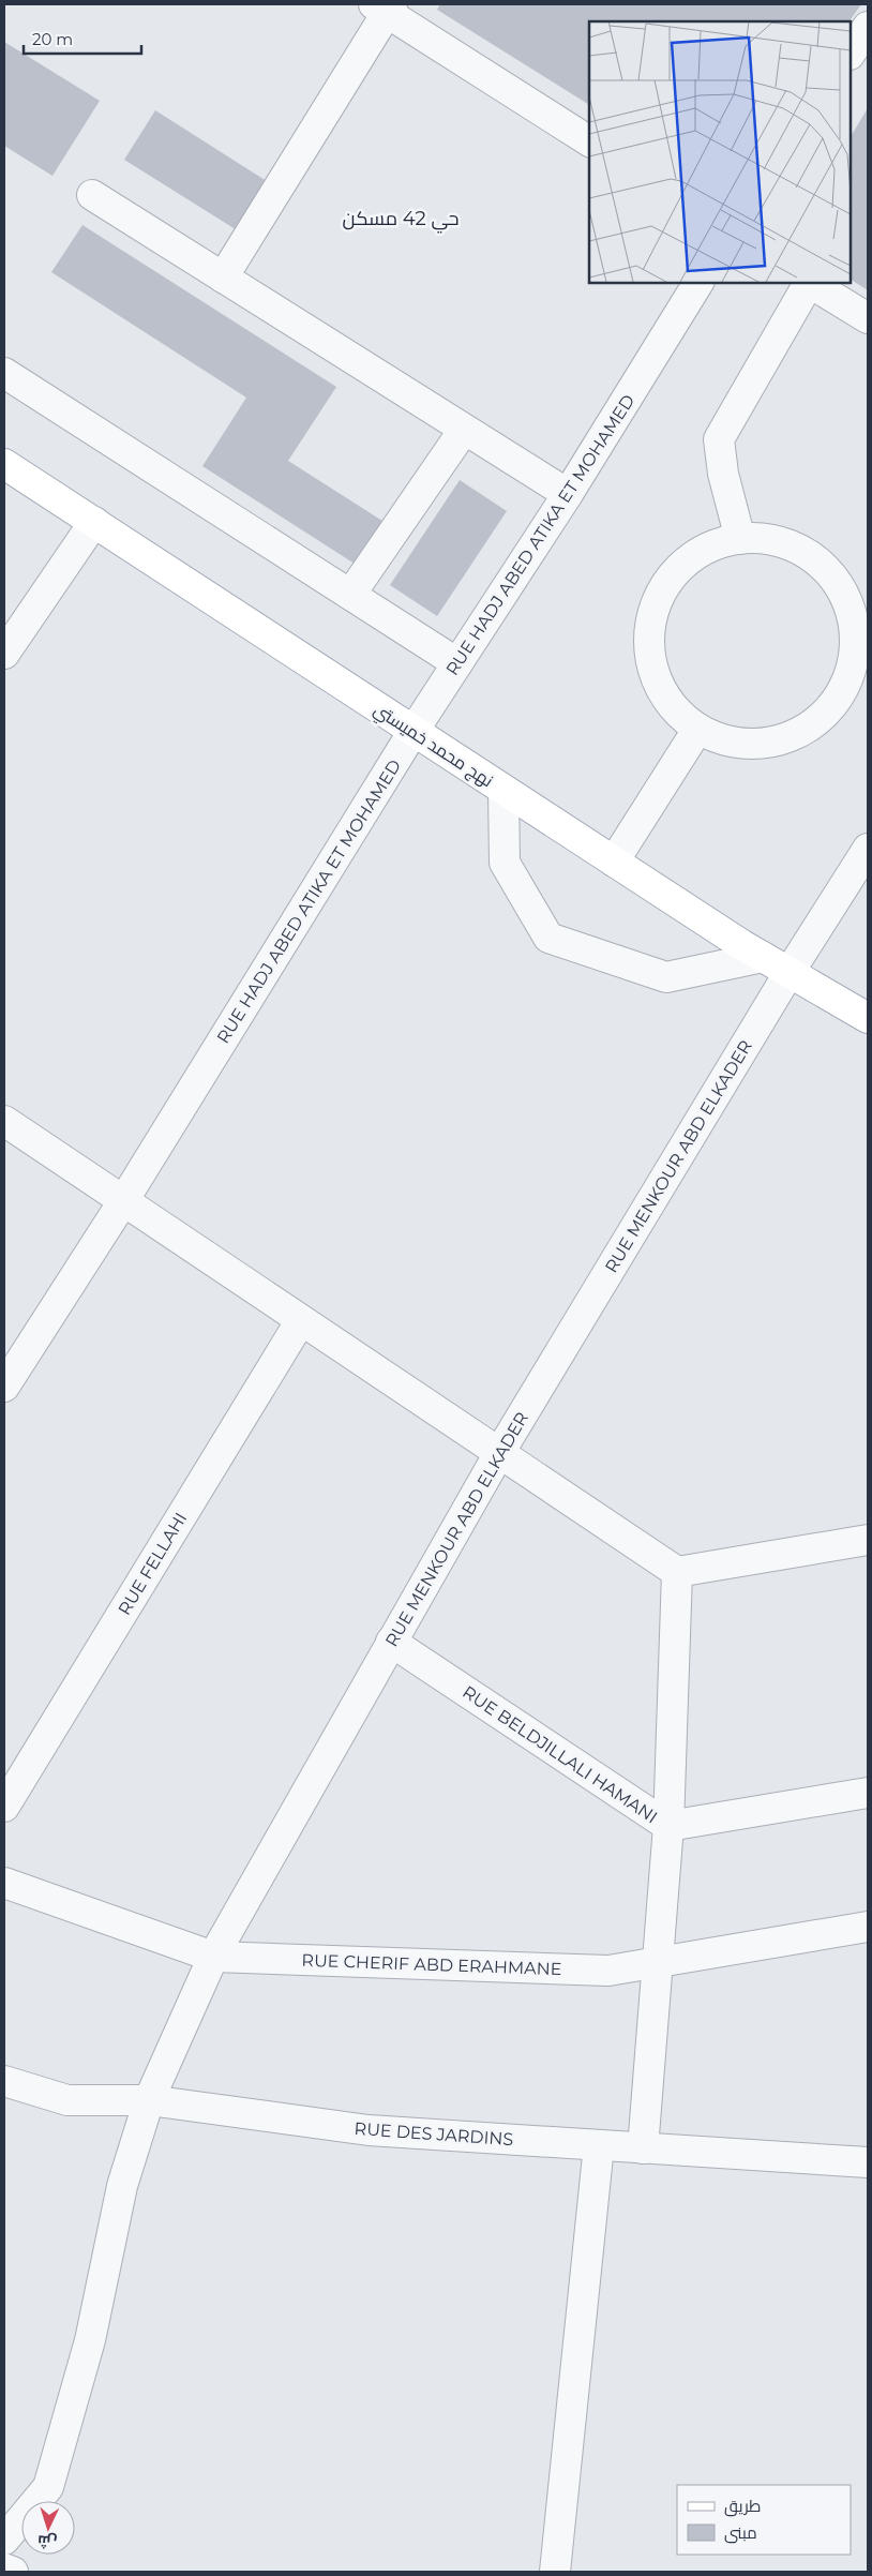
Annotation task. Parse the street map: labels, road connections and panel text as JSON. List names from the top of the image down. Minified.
{"streets":{"main road":["نهج محمد خميستي"],"street":["RUE HADJ ABED ATIKA ET MOHAMED","RUE MENKOUR ABD ELKADER","RUE FELLAHI","RUE BELDJILLALI HAMANI","RUE CHERIF ABD ERAHMANE","RUE DES JARDINS"]},"crossings":[["RUE HADJ ABED ATIKA ET MOHAMED","نهج محمد خميستي"],["نهج محمد خميستي","RUE MENKOUR ABD ELKADER"],["RUE MENKOUR ABD ELKADER","RUE BELDJILLALI HAMANI"],["RUE MENKOUR ABD ELKADER","RUE CHERIF ABD ERAHMANE"],["RUE MENKOUR ABD ELKADER","RUE DES JARDINS"]],"districts":["حي 42 مسكن"],"legend":["طريق","مبنى"],"scale_bar":"20 m","north":"bottom"}
